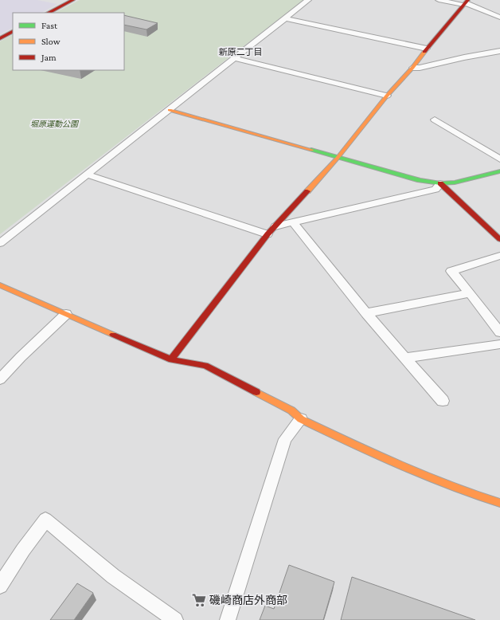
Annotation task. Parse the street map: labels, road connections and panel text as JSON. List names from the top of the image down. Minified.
{"districts":["新原二丁目"],"parks":["堀原運動公園"],"places":{"supermarket":["磯崎商店外商部"]},"legend":["Fast","Slow","Jam"]}
